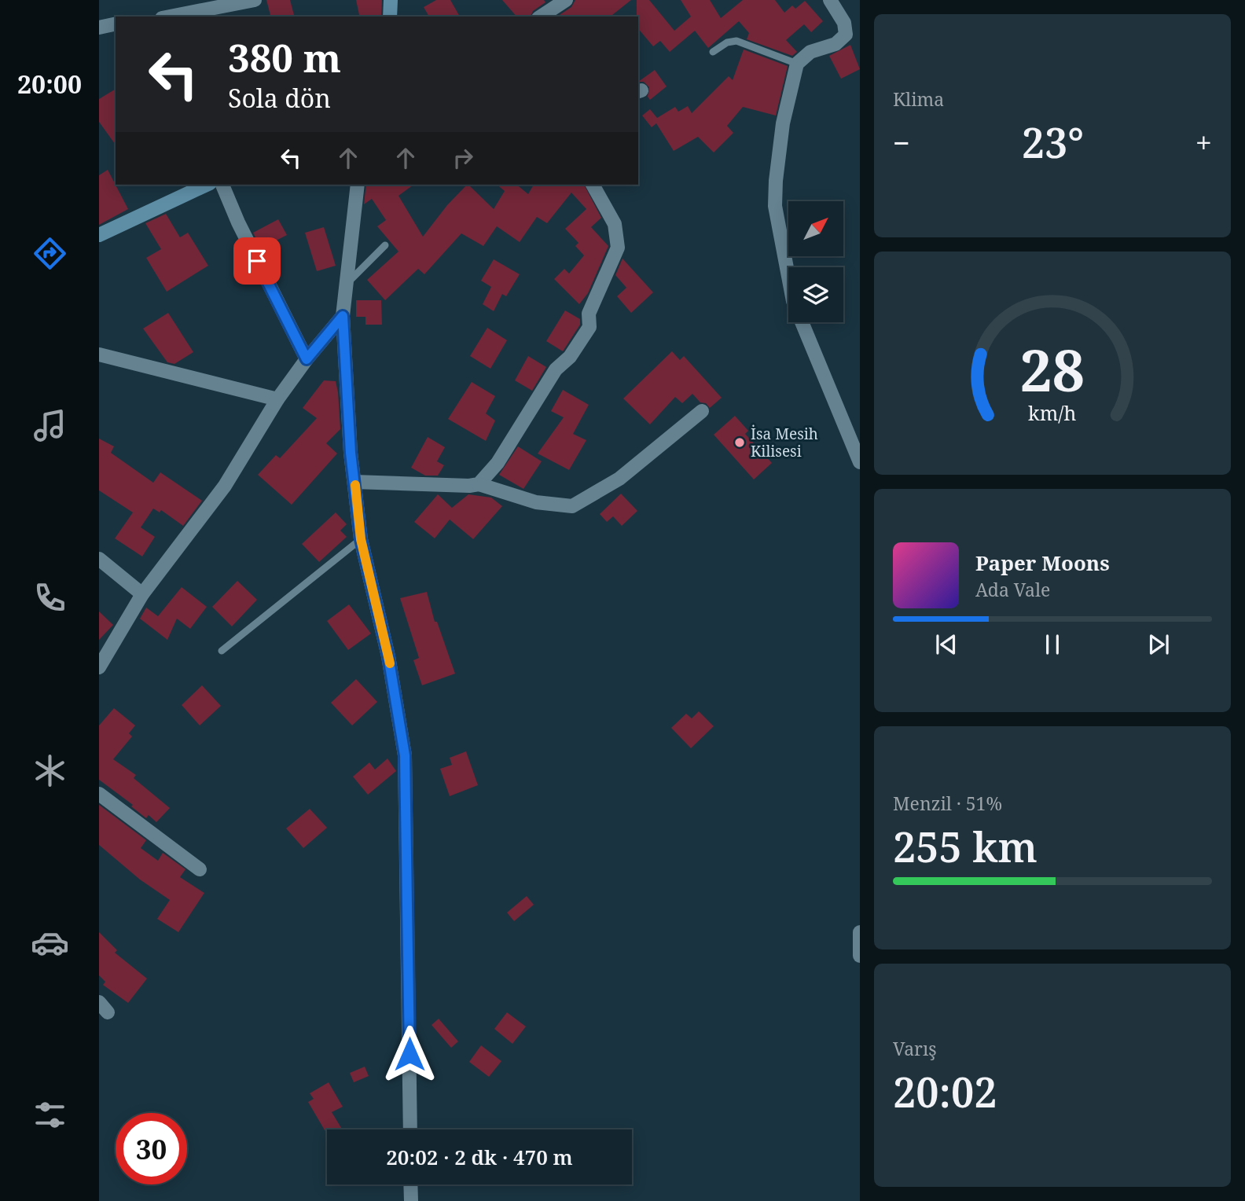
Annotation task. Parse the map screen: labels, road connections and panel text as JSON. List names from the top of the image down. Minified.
{"places":["İsa Mesih Kilisesi"],"north":"top right","page":{"tabs":"20:00","tile":["Klima",["Menzil · 51%","255 km"],["Varış","20:02"]],"turn":["380 m","Sola dön"],"heat":["−","23°","+"],"song":["Paper Moons","Ada Vale"],"limit":"30","trip":"20:02 · 2 dk · 470 m","gauge":["28","km/h"]}}
